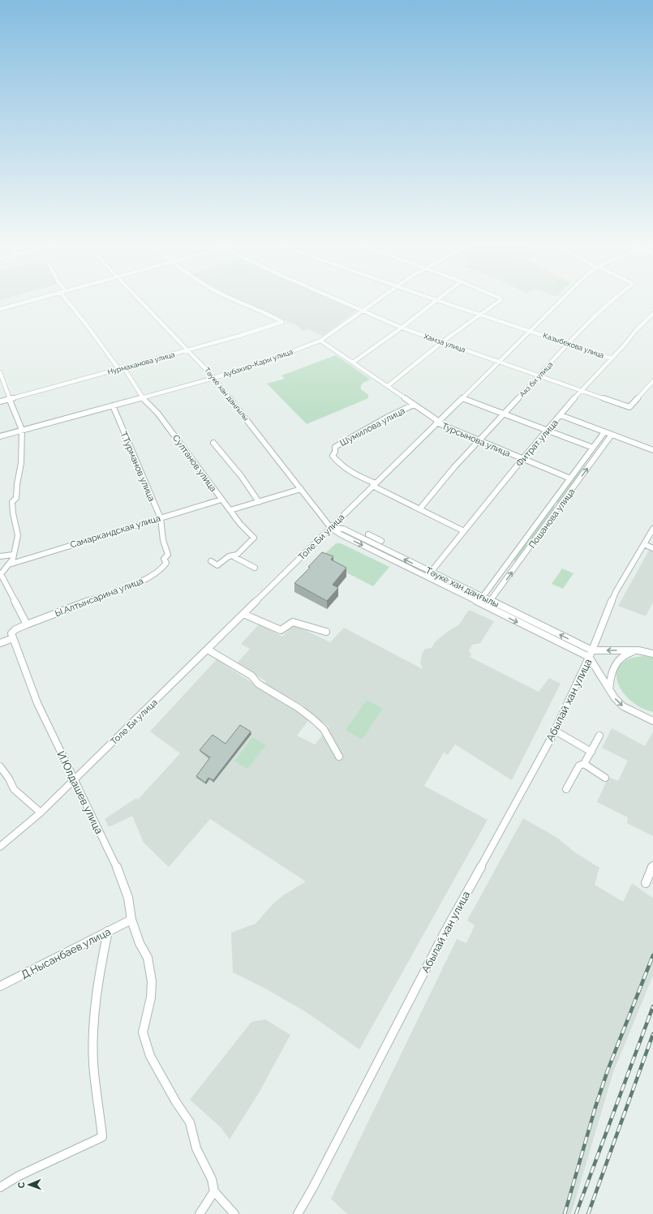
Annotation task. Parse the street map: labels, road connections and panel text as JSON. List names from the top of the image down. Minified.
{"streets":{"street":["Хамза улица","Казыбекова улица","Нурмаханова улица","Аубакир-Кары улица","Аяз би улица","Тәуке хан даңғылы","Шумилова улица","Турсынова улица","Фитрат улица","Султанов улица","Т.Турманов улица","Пошанова улица","Самаркандская улица","Толе Би улица","Ы.Алтынсарина улица","Абылай хан улица","И.Юлдашев улица","Д.Нысанбаев улица"]},"crossings":[["Хамза улица","Аубакир-Кары улица"],["Хамза улица","Аяз би улица"],["Хамза улица","Фитрат улица"],["Хамза улица","Толе Би улица"],["Казыбекова улица","Аяз би улица"],["Казыбекова улица","Фитрат улица"],["Казыбекова улица","Толе Би улица"],["Нурмаханова улица","Тәуке хан даңғылы"],["Нурмаханова улица","Султанов улица"],["Аубакир-Кары улица","Тәуке хан даңғылы"],["Аубакир-Кары улица","Турсынова улица"],["Аубакир-Кары улица","Султанов улица"],["Аубакир-Кары улица","Т.Турманов улица"],["Аяз би улица","Шумилова улица"],["Аяз би улица","Турсынова улица"],["Тәуке хан даңғылы","Фитрат улица"],["Тәуке хан даңғылы","Пошанова улица"],["Тәуке хан даңғылы","Толе Би улица"],["Тәуке хан даңғылы","Абылай хан улица"],["Шумилова улица","Турсынова улица"],["Шумилова улица","Фитрат улица"],["Шумилова улица","Толе Би улица"],["Турсынова улица","Фитрат улица"],["Турсынова улица","Пошанова улица"],["Турсынова улица","Толе Би улица"],["Султанов улица","Самаркандская улица"],["Т.Турманов улица","Самаркандская улица"],["Т.Турманов улица","Ы.Алтынсарина улица"],["Толе Би улица","И.Юлдашев улица"],["И.Юлдашев улица","Д.Нысанбаев улица"]],"north":"left"}
